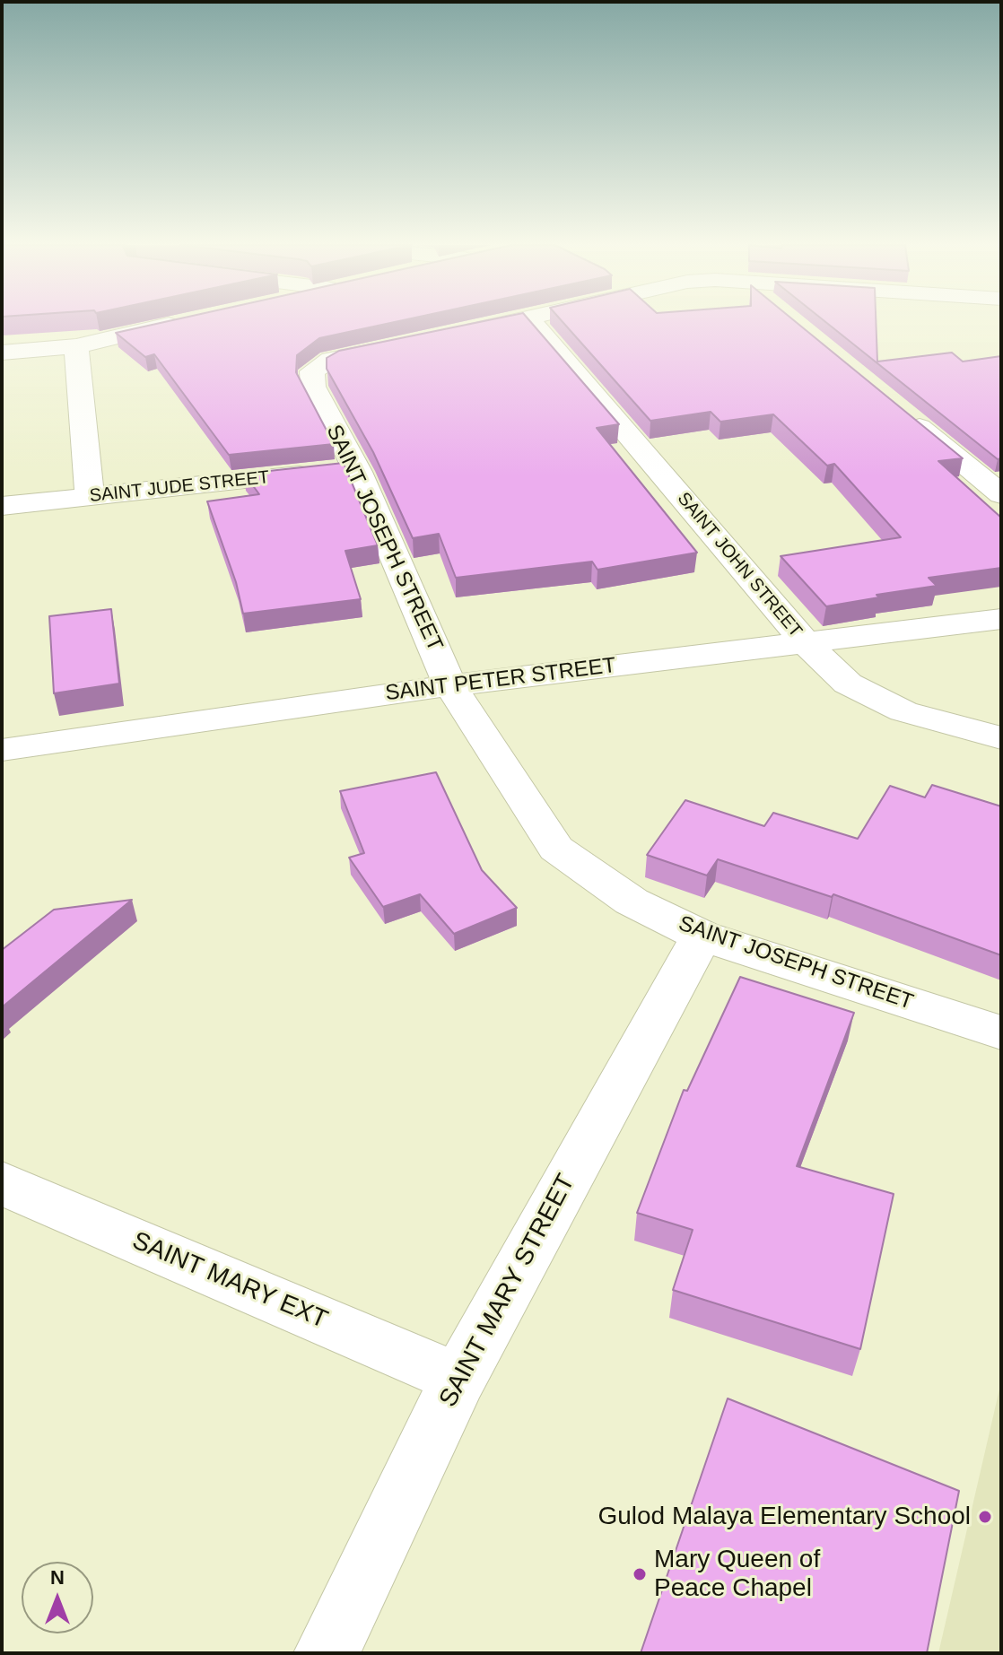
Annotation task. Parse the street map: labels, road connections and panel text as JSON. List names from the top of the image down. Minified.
{"streets":{"street":["SAINT JUDE STREET","SAINT JOSEPH STREET","SAINT JOHN STREET","SAINT PETER STREET","SAINT MARY EXT","SAINT MARY STREET"]},"crossings":[["SAINT JUDE STREET","SAINT JOSEPH STREET"],["SAINT JOSEPH STREET","SAINT PETER STREET"],["SAINT JOSEPH STREET","SAINT MARY STREET"],["SAINT JOHN STREET","SAINT PETER STREET"],["SAINT MARY EXT","SAINT MARY STREET"]],"places":["Gulod Malaya Elementary School","Mary Queen of Peace Chapel"],"north":"top"}
